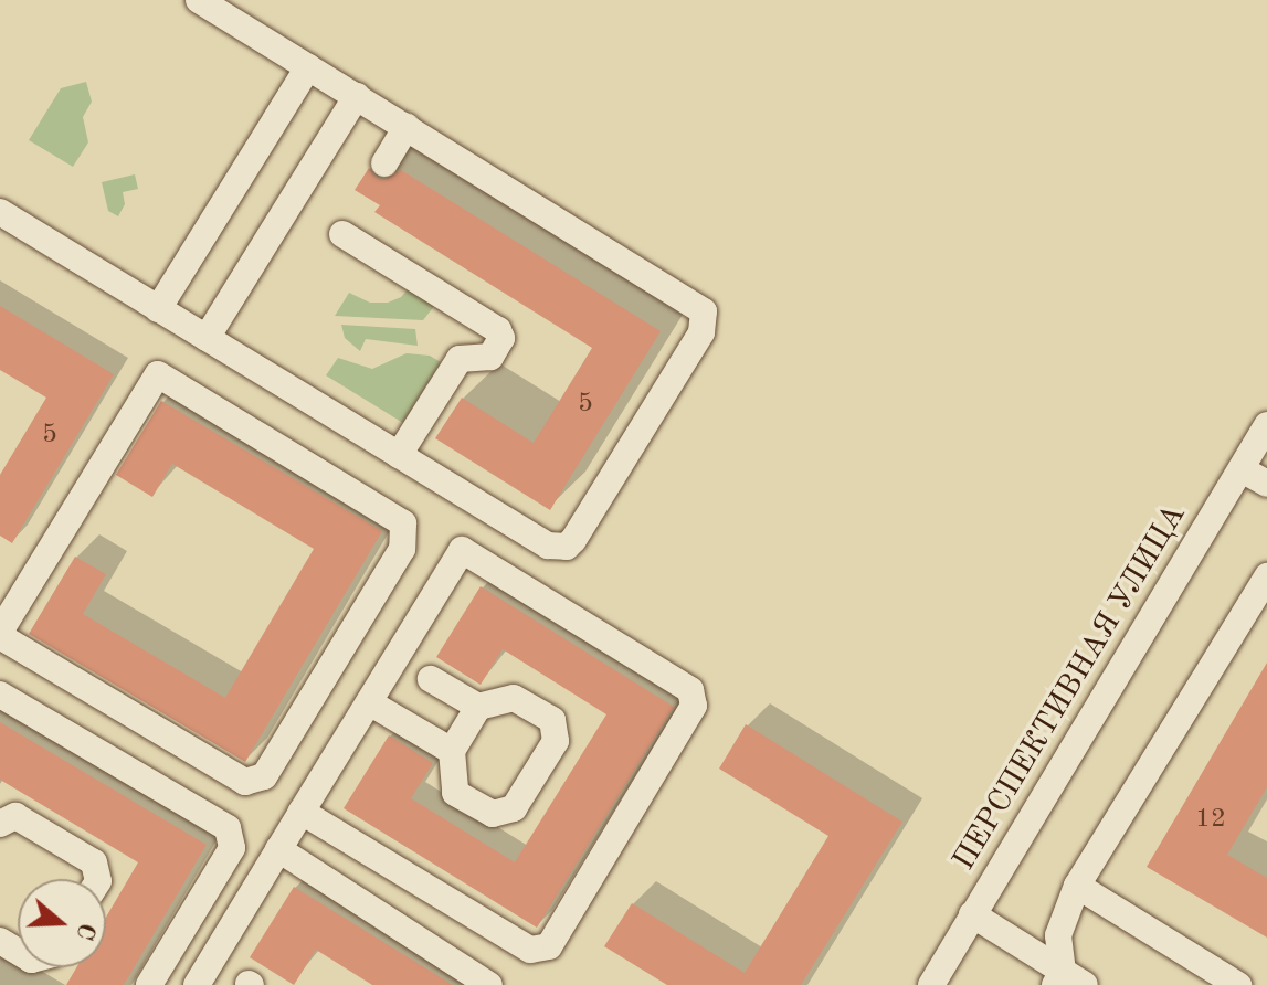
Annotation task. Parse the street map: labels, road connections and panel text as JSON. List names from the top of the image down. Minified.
{"streets":{"street":["ПЕРСПЕКТИВНАЯ УЛИЦА"]},"house_numbers":["5","5","12"],"north":"right"}
